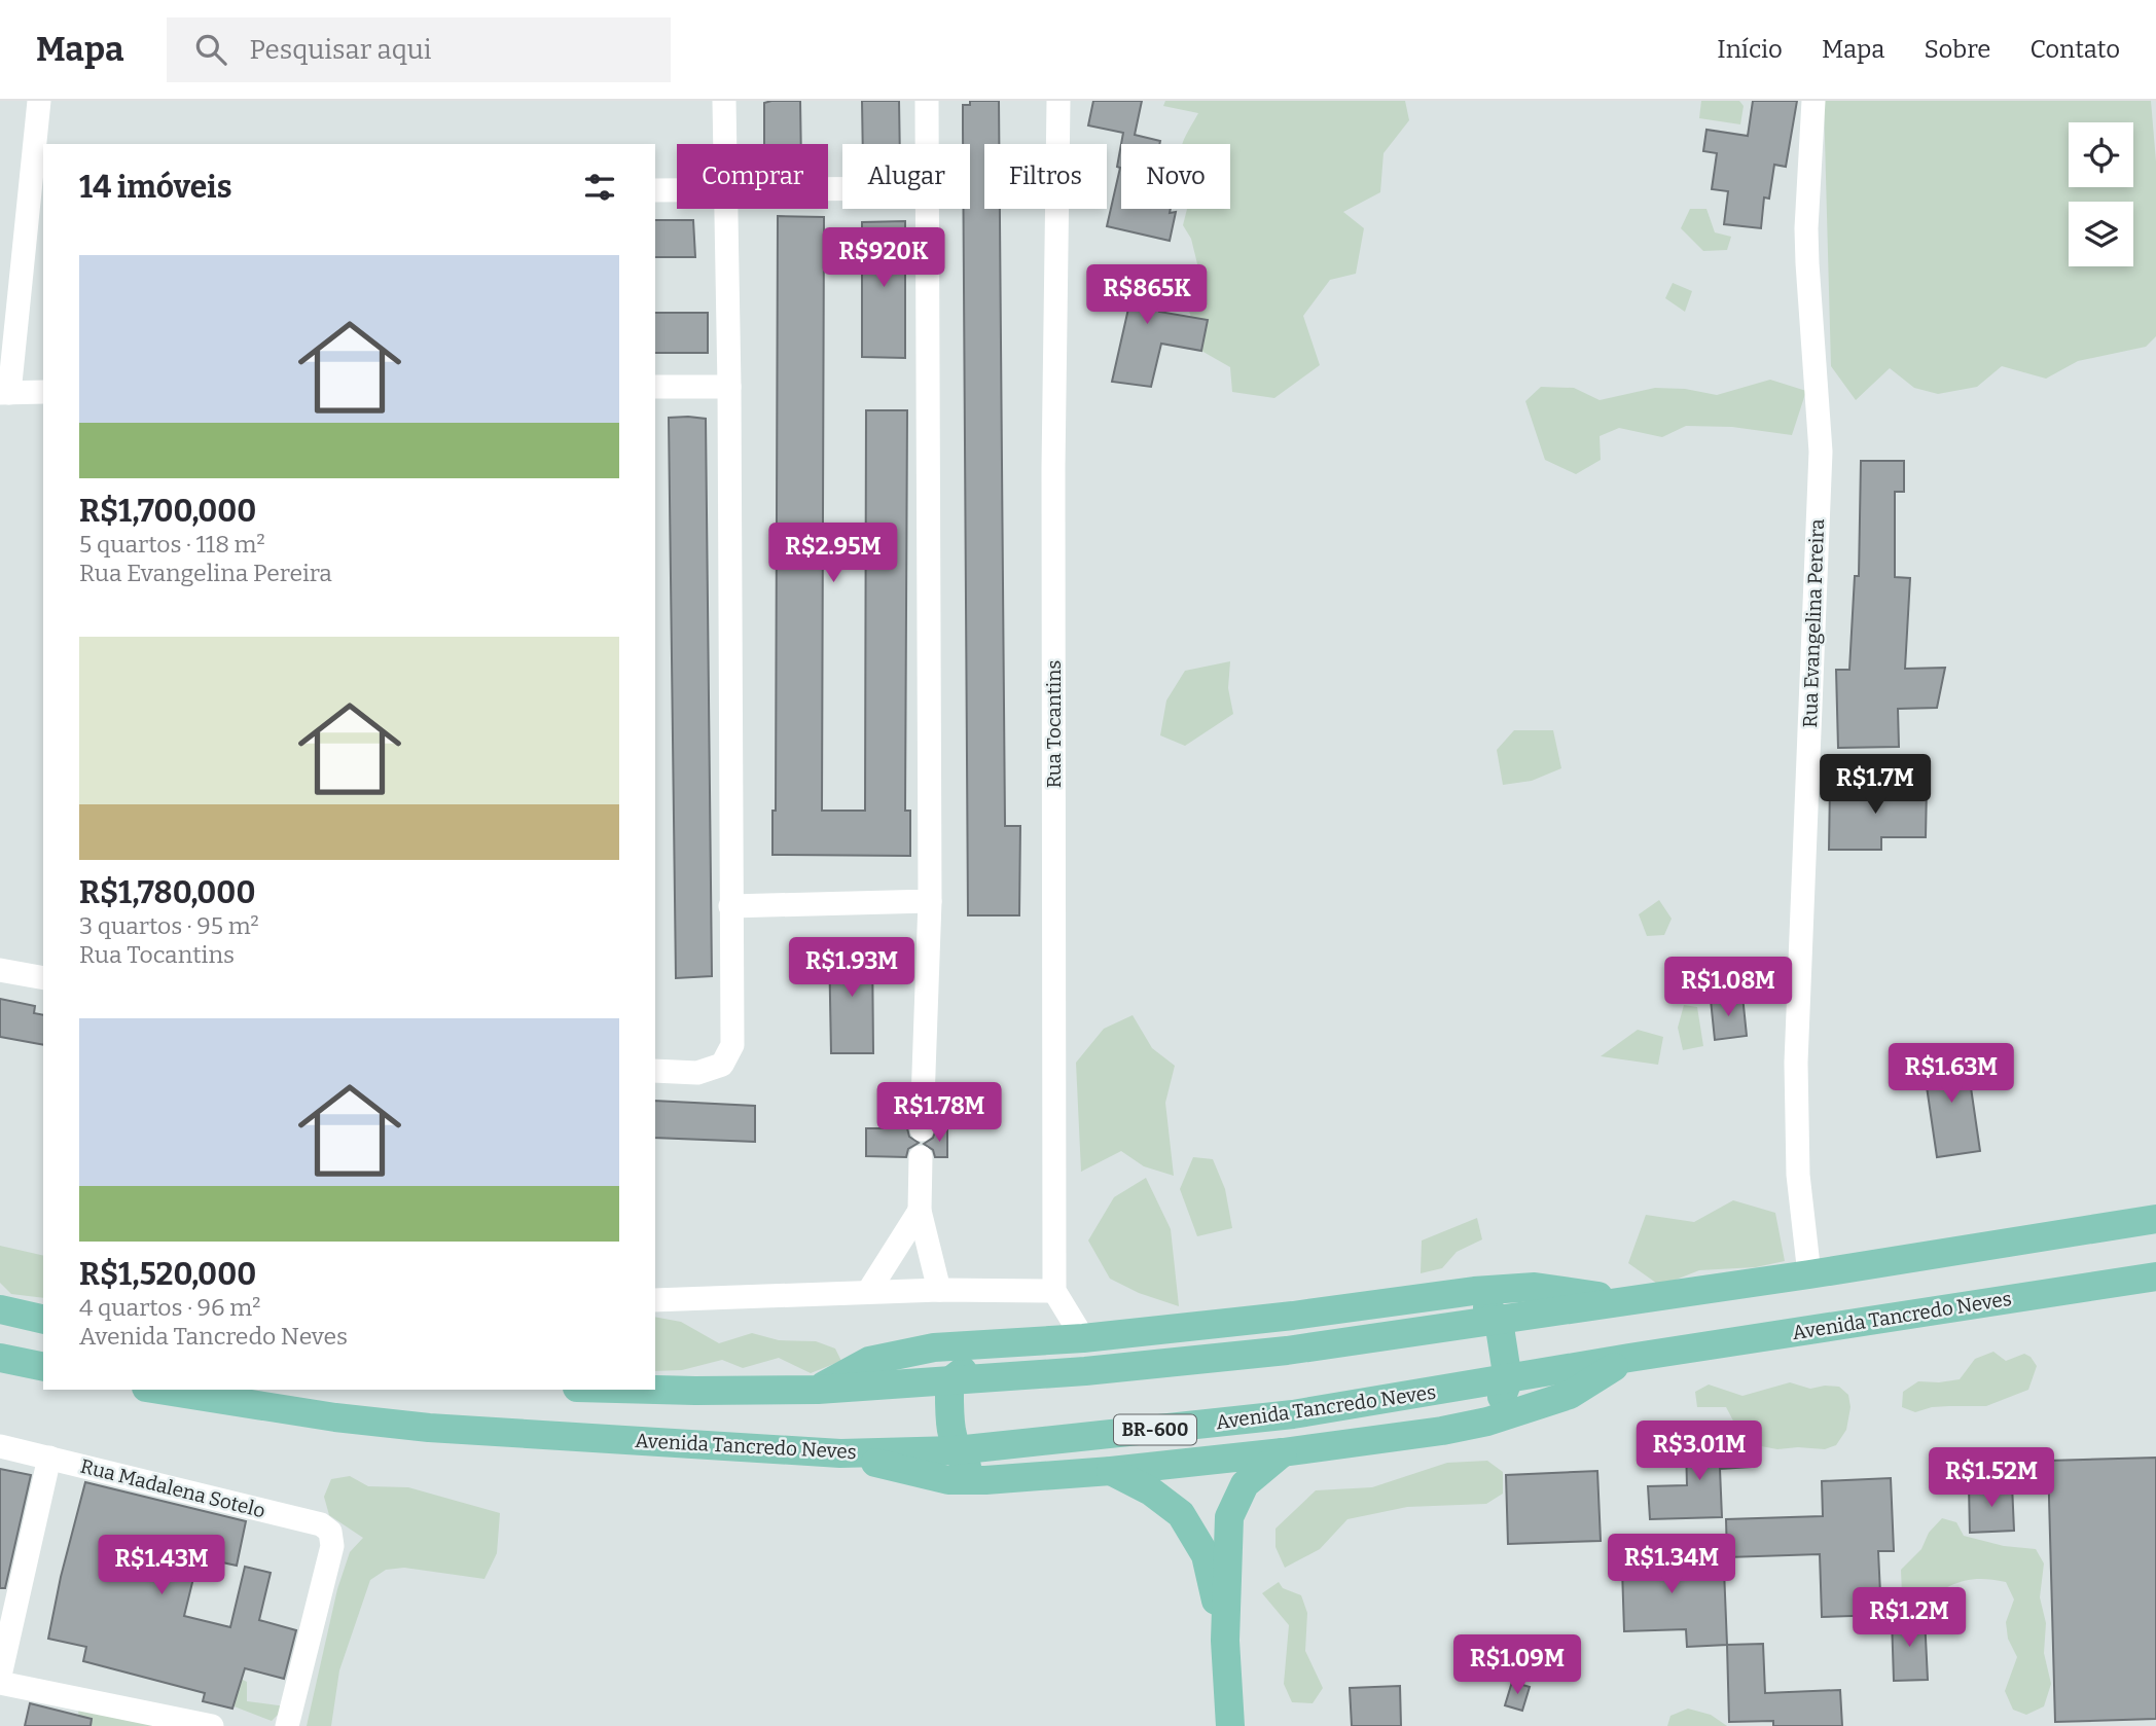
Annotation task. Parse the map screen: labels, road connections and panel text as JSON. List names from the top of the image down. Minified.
{"streets":{"main road":["Avenida Tancredo Neves","BR-600"],"street":["Rua Evangelina Pereira","Rua Tocantins","Rua Madalena Sotelo"]},"page":{"header":"Mapa","search":"Pesquisar aqui","nav":["Início","Mapa","Sobre","Contato"],"chip":["Comprar","Alugar","Filtros","Novo"],"heading":"14 imóveis","price":["R$920K","R$865K","R$2.95M","R$1.7M","R$1.93M","R$1.08M","R$1.63M","R$1.78M","R$3.01M","R$1.52M","R$1.34M","R$1.43M","R$1.2M","R$1.09M"],"list":[{"name":"R$1,700,000","note":"5 quartos · 118 m² · Rua Evangelina Pereira"},{"name":"R$1,780,000","note":"3 quartos · 95 m² · Rua Tocantins"},{"name":"R$1,520,000","note":"4 quartos · 96 m² · Avenida Tancredo Neves"}]}}
